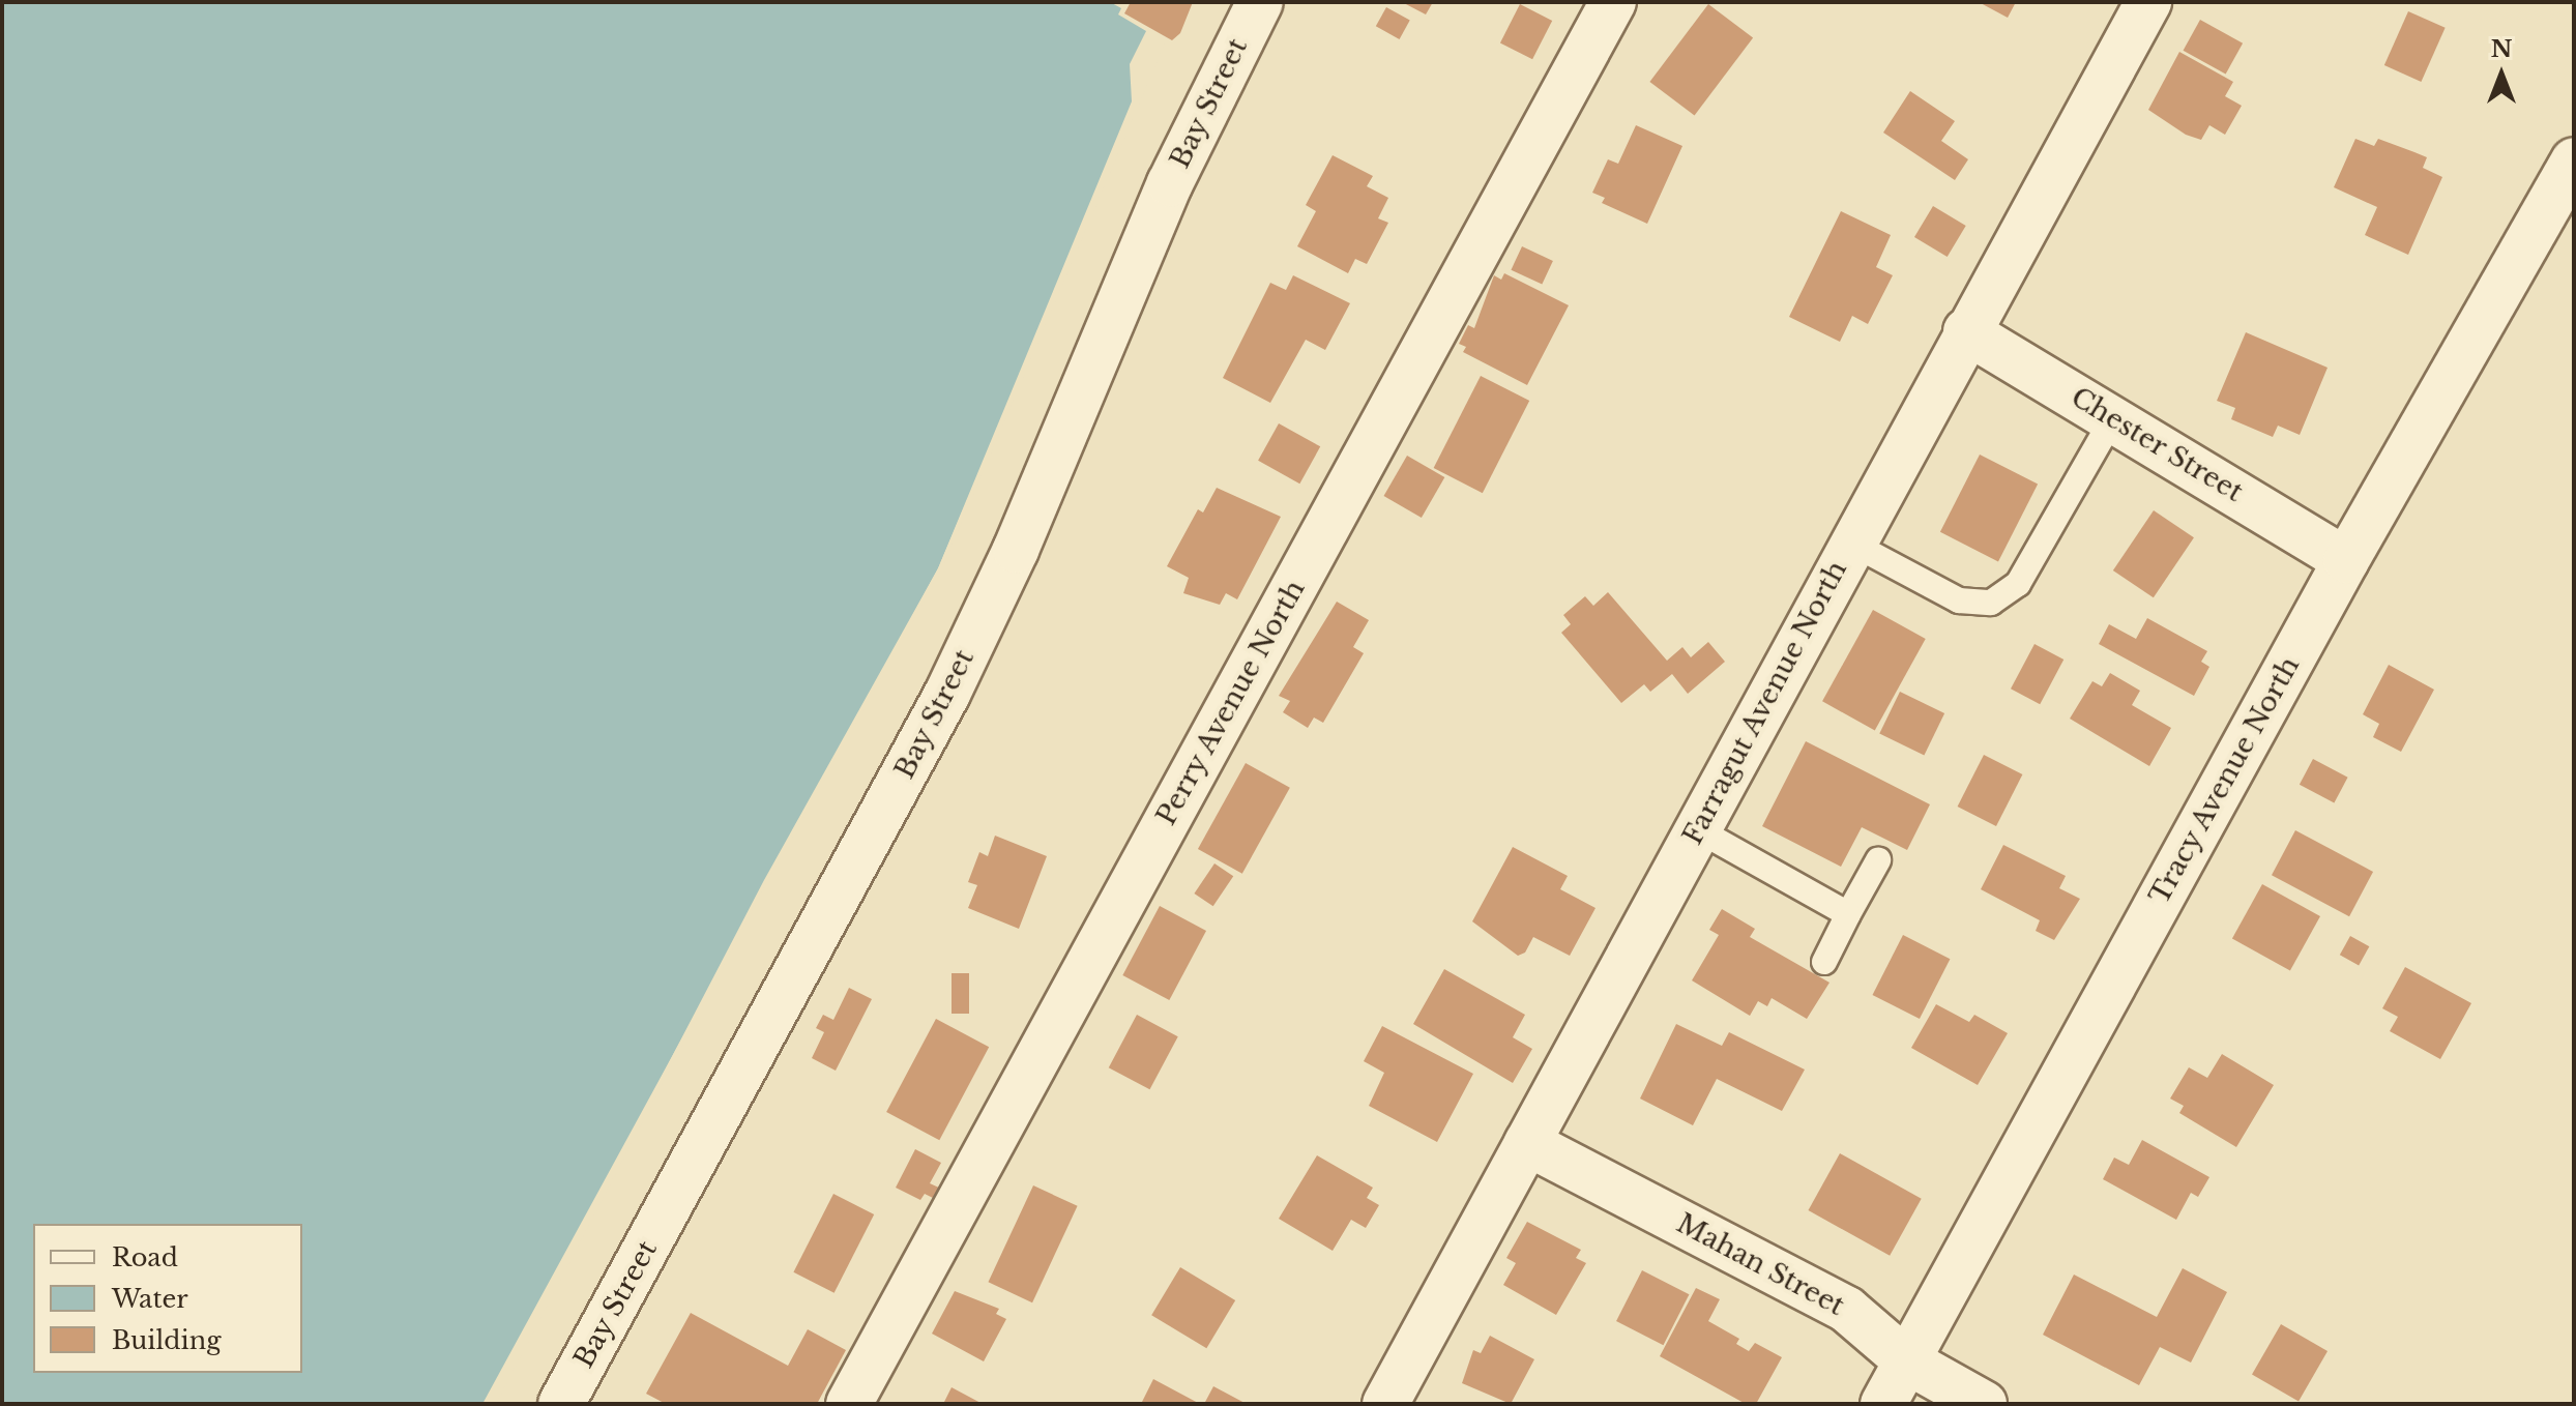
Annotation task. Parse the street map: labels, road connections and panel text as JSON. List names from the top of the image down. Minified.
{"streets":{"street":["Bay Street","Chester Street","Perry Avenue North","Farragut Avenue North","Tracy Avenue North","Mahan Street"]},"crossings":[["Chester Street","Farragut Avenue North"],["Chester Street","Tracy Avenue North"],["Farragut Avenue North","Mahan Street"],["Tracy Avenue North","Mahan Street"]],"legend":["Road","Water","Building"],"north":"top"}
